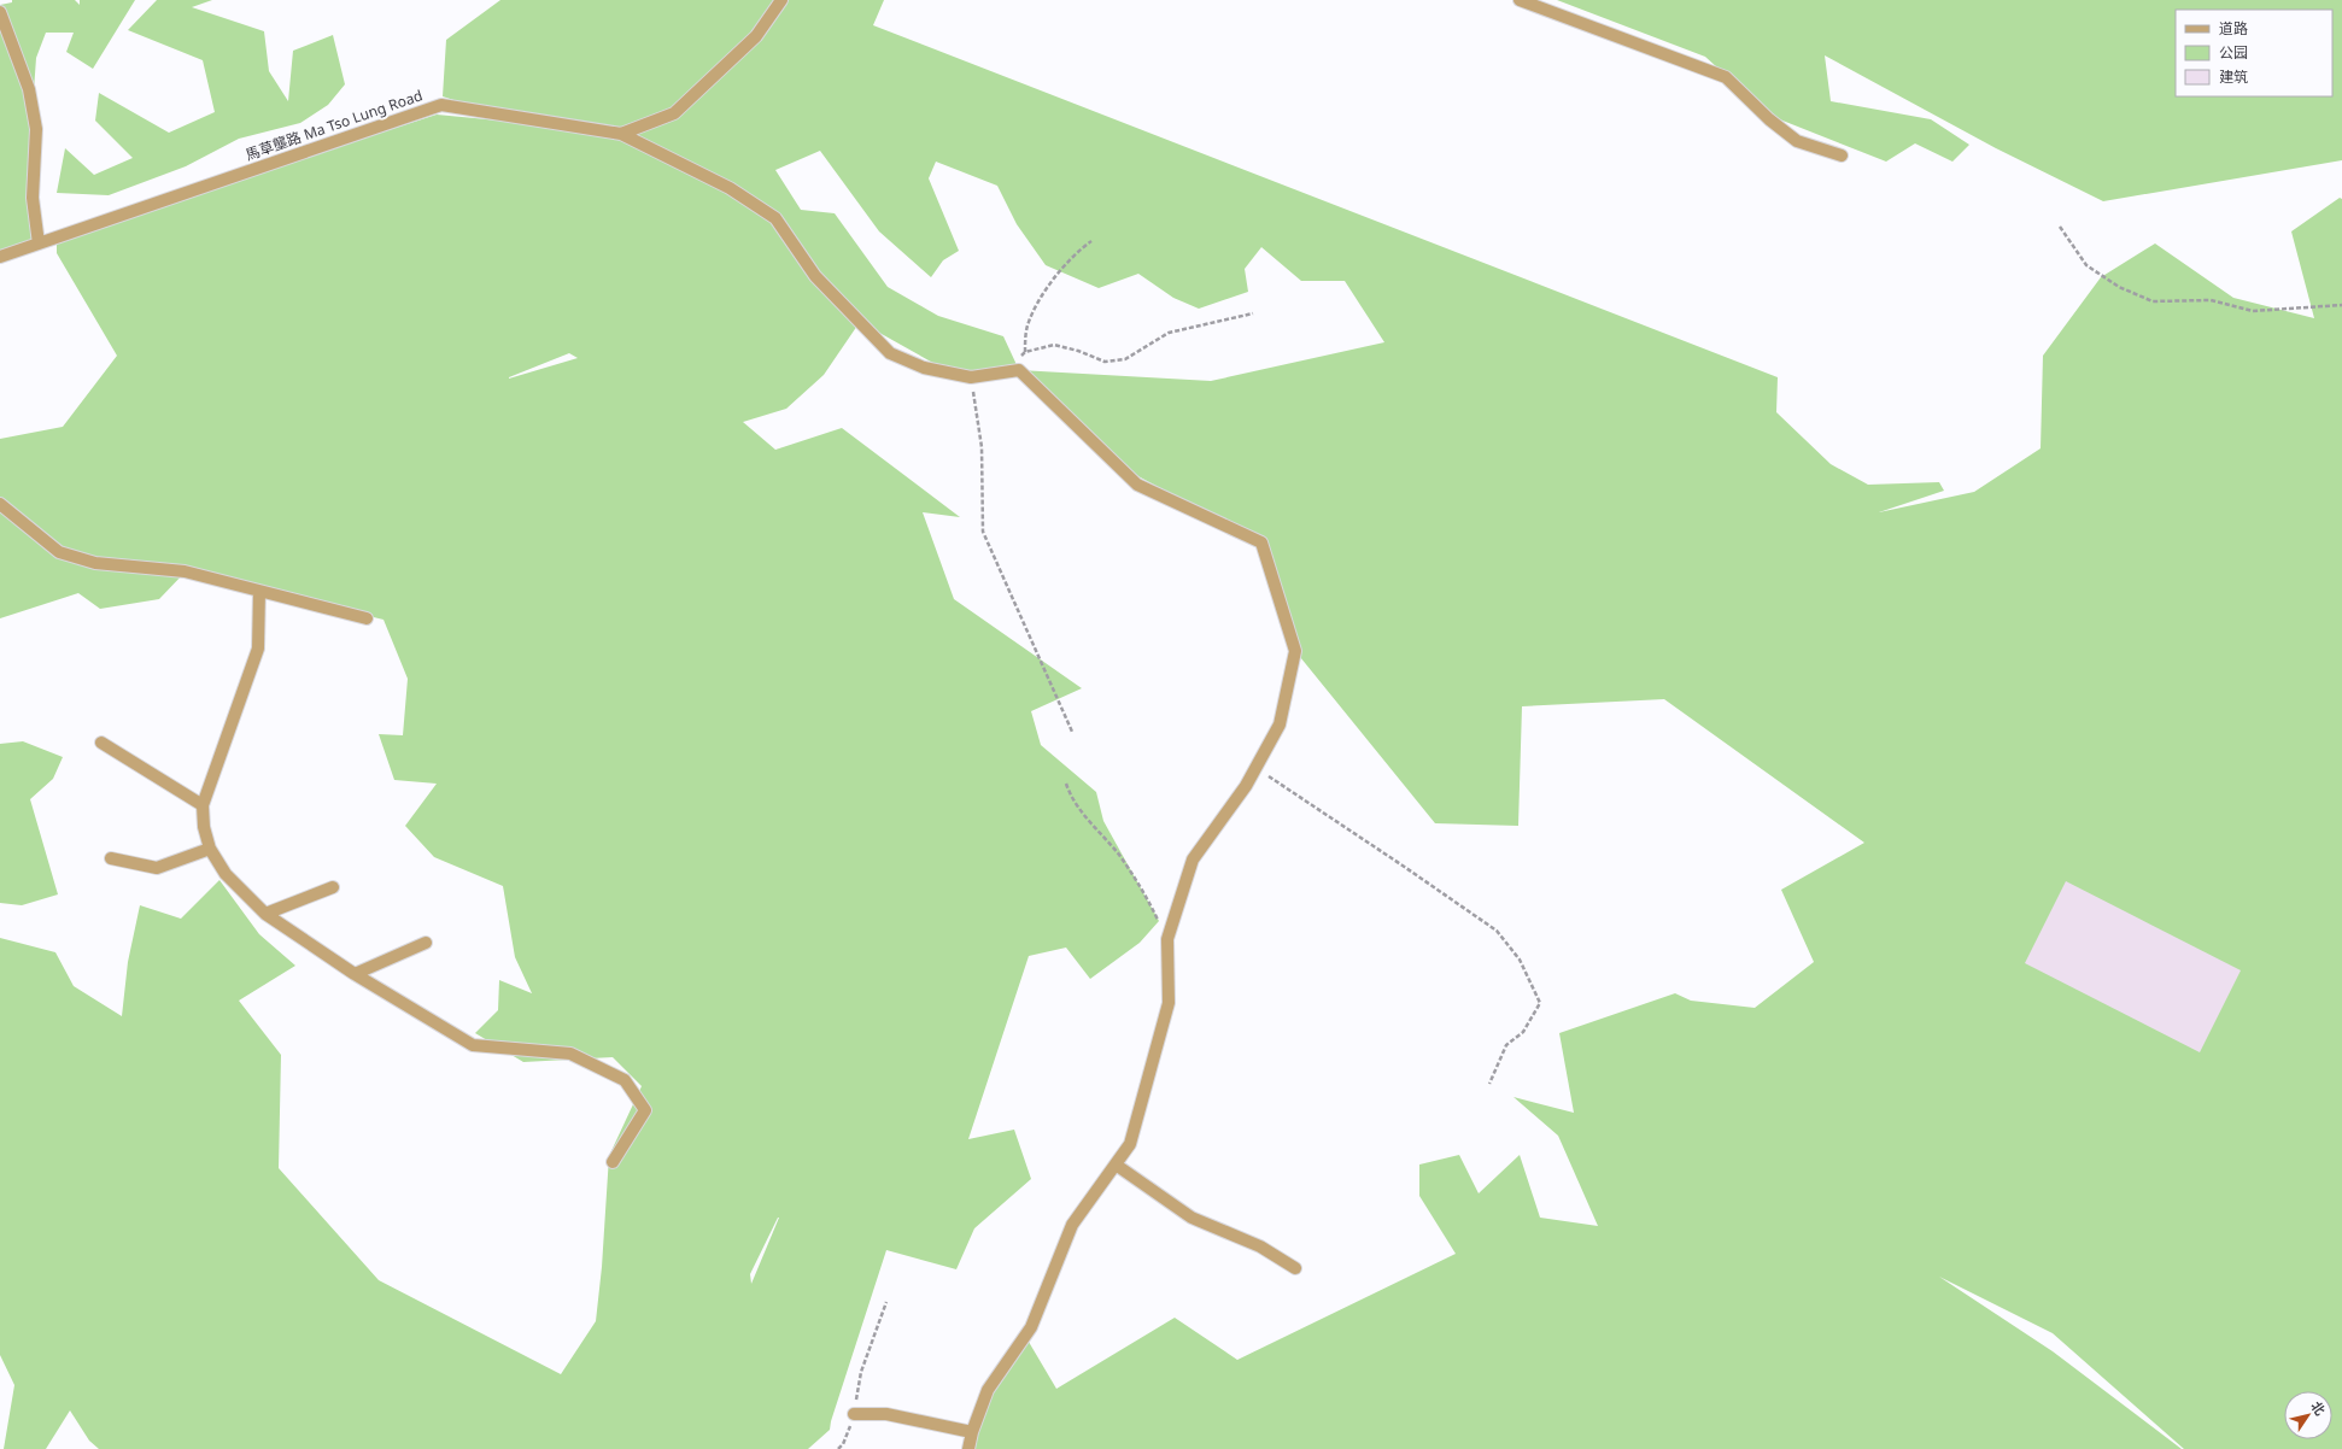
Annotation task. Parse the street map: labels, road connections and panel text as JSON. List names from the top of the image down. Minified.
{"streets":{"street":["馬草壟路 Ma Tso Lung Road"]},"legend":["道路","公园","建筑"],"north":"top right"}
